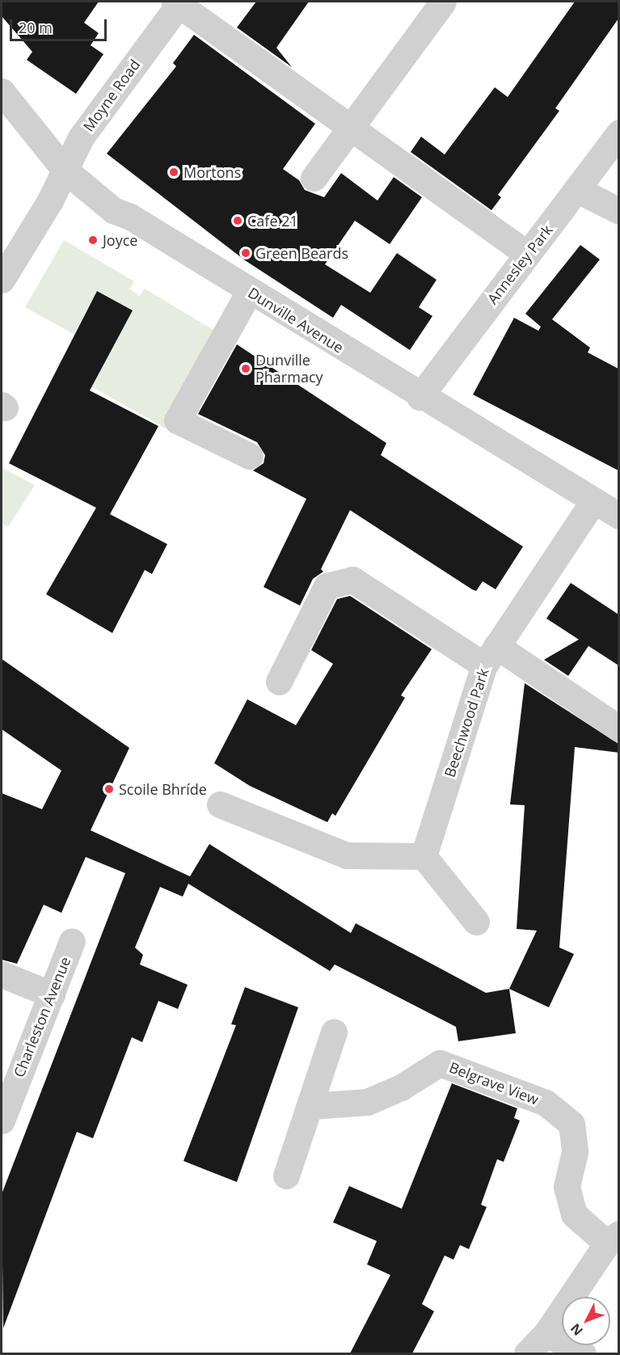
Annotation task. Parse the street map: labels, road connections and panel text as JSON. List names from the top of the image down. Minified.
{"streets":{"street":["Moyne Road","Annesley Park","Dunville Avenue","Beechwood Park","Charleston Avenue","Belgrave View"]},"crossings":[["Moyne Road","Dunville Avenue"],["Annesley Park","Dunville Avenue"],["Dunville Avenue","Beechwood Park"]],"places":["Mortons","Cafe 21","Joyce","Green Beards","Dunville Pharmacy","Scoile Bhríde"],"scale_bar":"20 m","north":"bottom left"}
